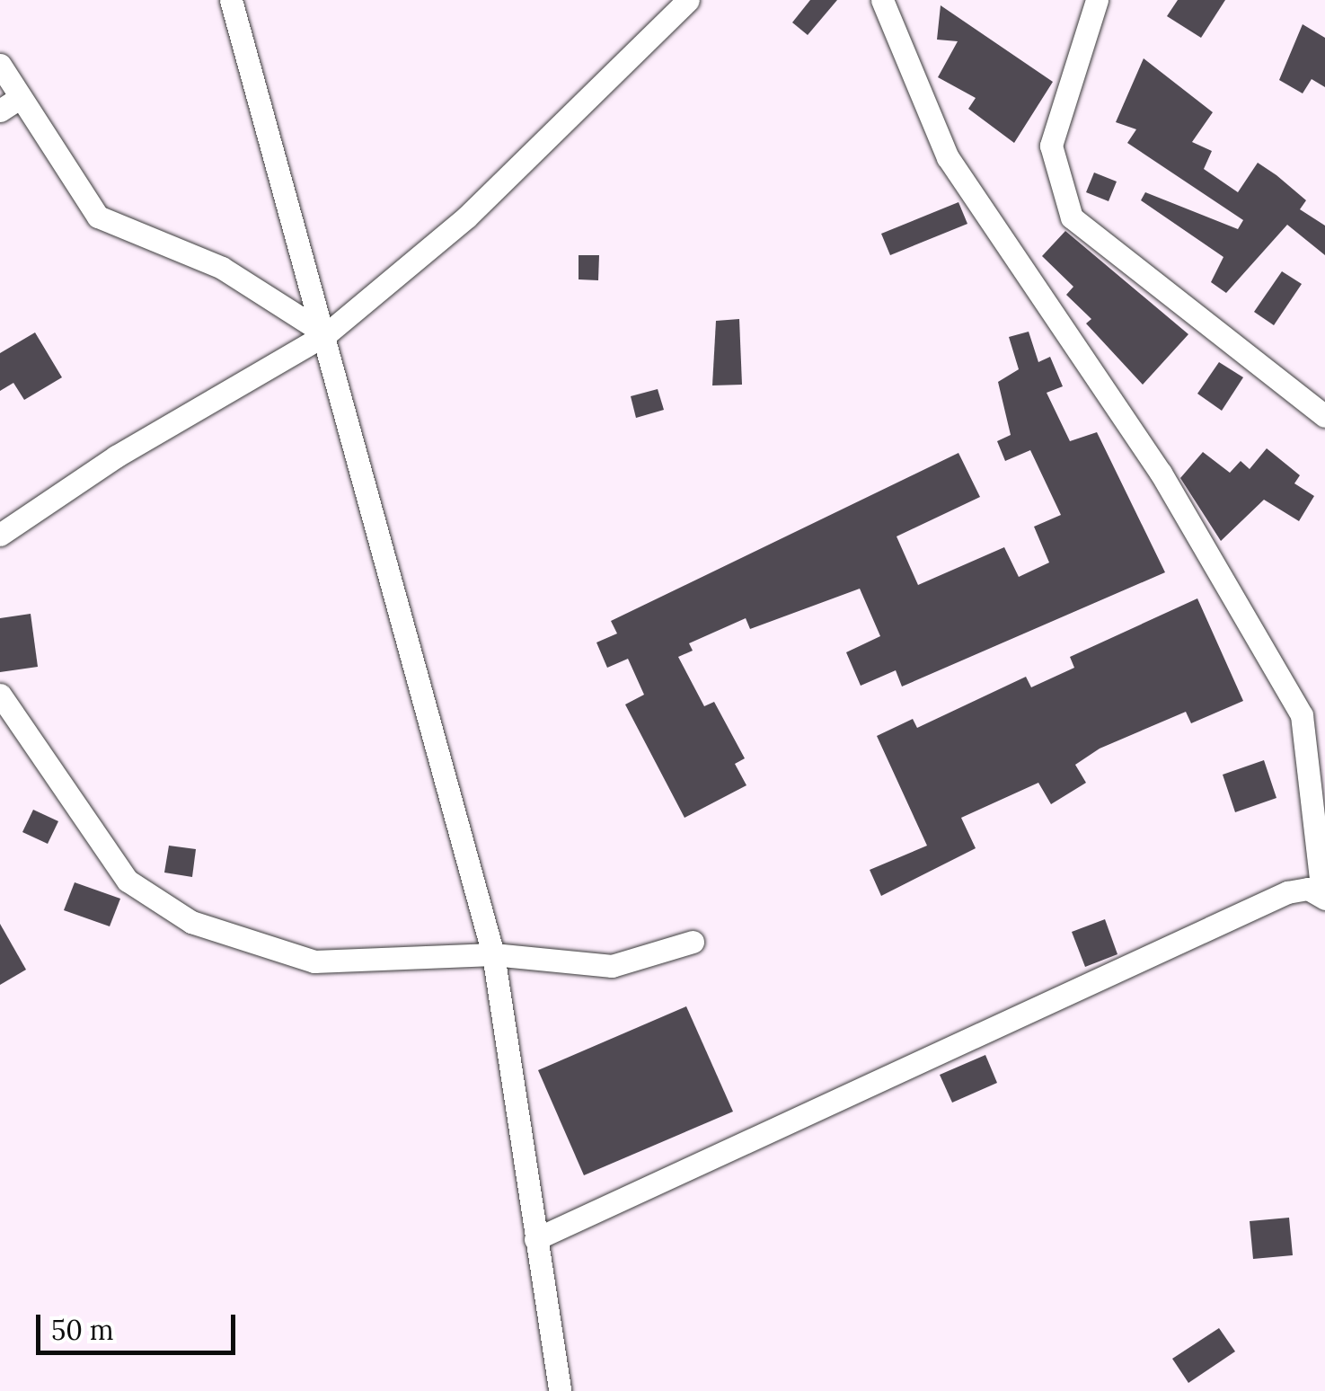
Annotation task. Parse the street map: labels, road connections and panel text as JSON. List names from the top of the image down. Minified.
{"scale_bar":"50 m"}
